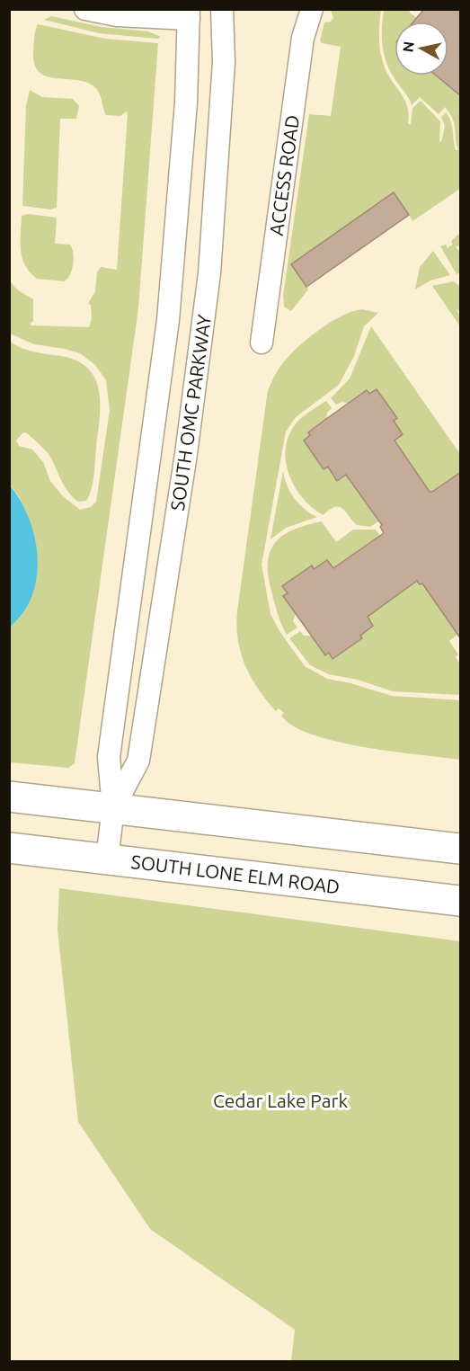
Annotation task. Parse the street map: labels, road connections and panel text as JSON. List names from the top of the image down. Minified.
{"streets":{"main road":["SOUTH LONE ELM ROAD"],"street":["ACCESS ROAD","SOUTH OMC PARKWAY"]},"crossings":[["SOUTH OMC PARKWAY","SOUTH LONE ELM ROAD"]],"parks":["Cedar Lake Park"],"north":"left"}
